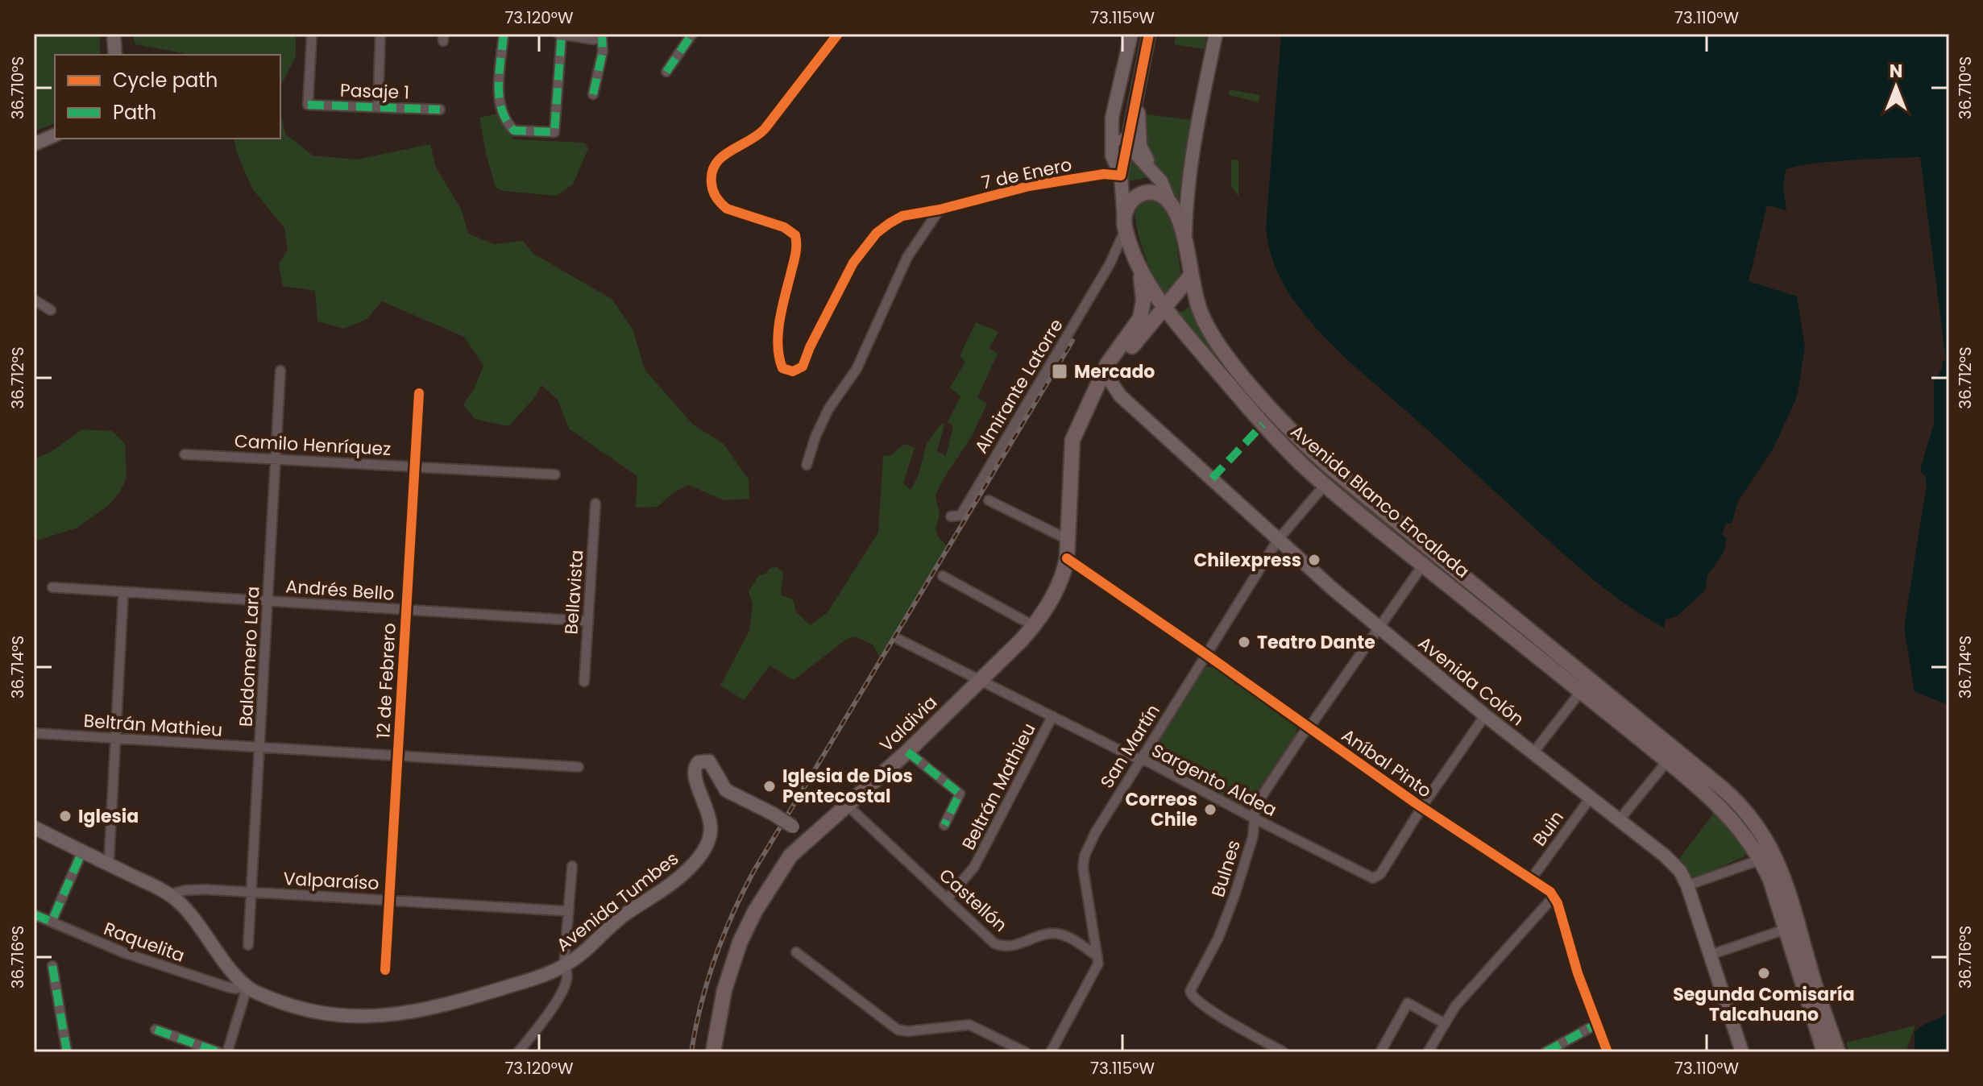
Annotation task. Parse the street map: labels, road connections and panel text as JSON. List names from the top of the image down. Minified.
{"streets":{"main road":["Avenida Blanco Encalada","Avenida Colón","Valdivia","Avenida Tumbes"],"street":["Pasaje 1","7 de Enero","Almirante Latorre","Camilo Henríquez","Andrés Bello","Bellavista","Baldomero Lara","12 de Febrero","Beltrán Mathieu","San Martín","Aníbal Pinto","Sargento Aldea","Buin","Bulnes","Valparaíso","Castellón","Raquelita"]},"crossings":[["7 de Enero","Avenida Blanco Encalada"],["Almirante Latorre","Avenida Blanco Encalada"],["Camilo Henríquez","Baldomero Lara"],["Camilo Henríquez","12 de Febrero"],["Avenida Blanco Encalada","Valdivia"],["Avenida Blanco Encalada","San Martín"],["Avenida Blanco Encalada","Bulnes"],["Andrés Bello","Bellavista"],["Andrés Bello","Baldomero Lara"],["Andrés Bello","12 de Febrero"],["Baldomero Lara","Beltrán Mathieu"],["Baldomero Lara","Valparaíso"],["12 de Febrero","Beltrán Mathieu"],["12 de Febrero","Valparaíso"],["Avenida Colón","Valdivia"],["Avenida Colón","San Martín"],["Avenida Colón","Buin"],["Avenida Colón","Bulnes"],["Valdivia","Aníbal Pinto"],["Valdivia","Sargento Aldea"],["Valdivia","Castellón"],["Valdivia","Avenida Tumbes"],["Beltrán Mathieu","Sargento Aldea"],["Beltrán Mathieu","Castellón"],["San Martín","Aníbal Pinto"],["San Martín","Sargento Aldea"],["San Martín","Castellón"],["Aníbal Pinto","Sargento Aldea"],["Aníbal Pinto","Buin"],["Aníbal Pinto","Bulnes"],["Sargento Aldea","Bulnes"],["Valparaíso","Avenida Tumbes"],["Avenida Tumbes","Raquelita"]],"places":{"transit":["Mercado"],"other":["Chilexpress","Teatro Dante","Iglesia de Dios Pentecostal","Correos Chile","Iglesia","Segunda Comisaría Talcahuano"]},"legend":["Cycle path","Path"],"north":"top","coordinates":["73.120°W","73.115°W","73.110°W","36.710°S","36.712°S","36.714°S","36.716°S"]}
